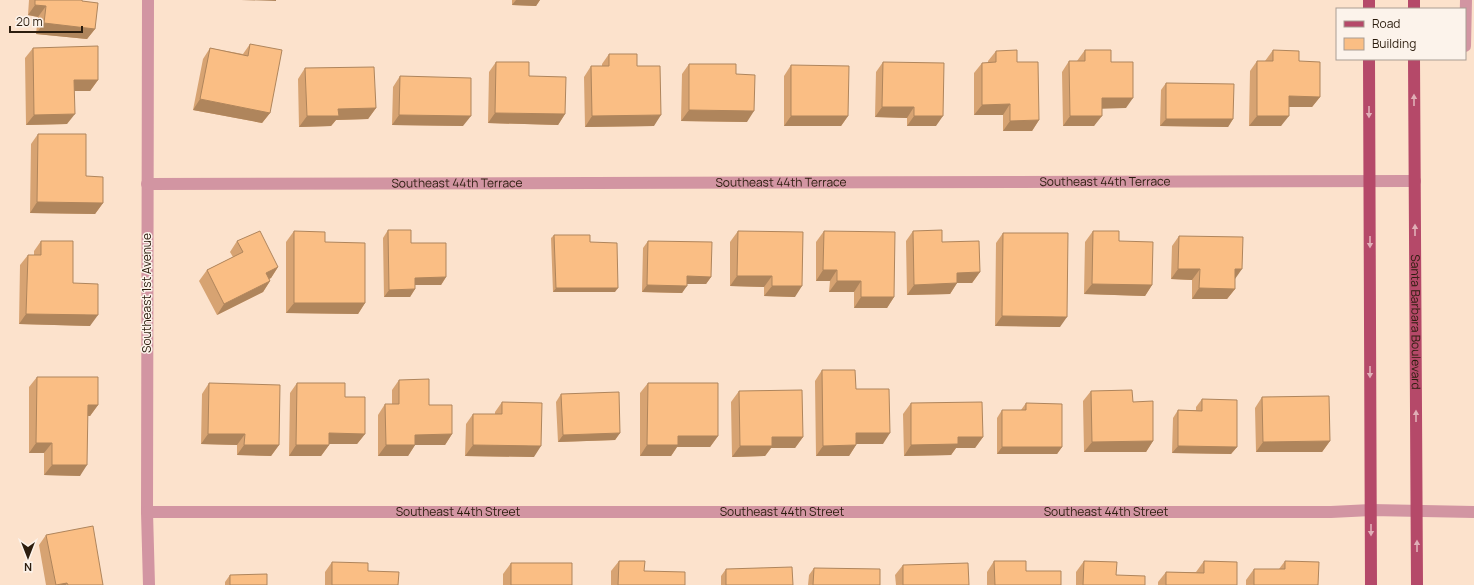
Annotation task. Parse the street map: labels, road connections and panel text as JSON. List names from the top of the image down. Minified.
{"streets":{"main road":["Santa Barbara Boulevard"],"street":["Southeast 44th Terrace","Southeast 1st Avenue","Southeast 44th Street"]},"crossings":[["Southeast 44th Terrace","Southeast 1st Avenue"],["Southeast 44th Terrace","Santa Barbara Boulevard"],["Southeast 1st Avenue","Southeast 44th Street"],["Santa Barbara Boulevard","Southeast 44th Street"]],"legend":["Road","Building"],"scale_bar":"20 m","north":"bottom"}
